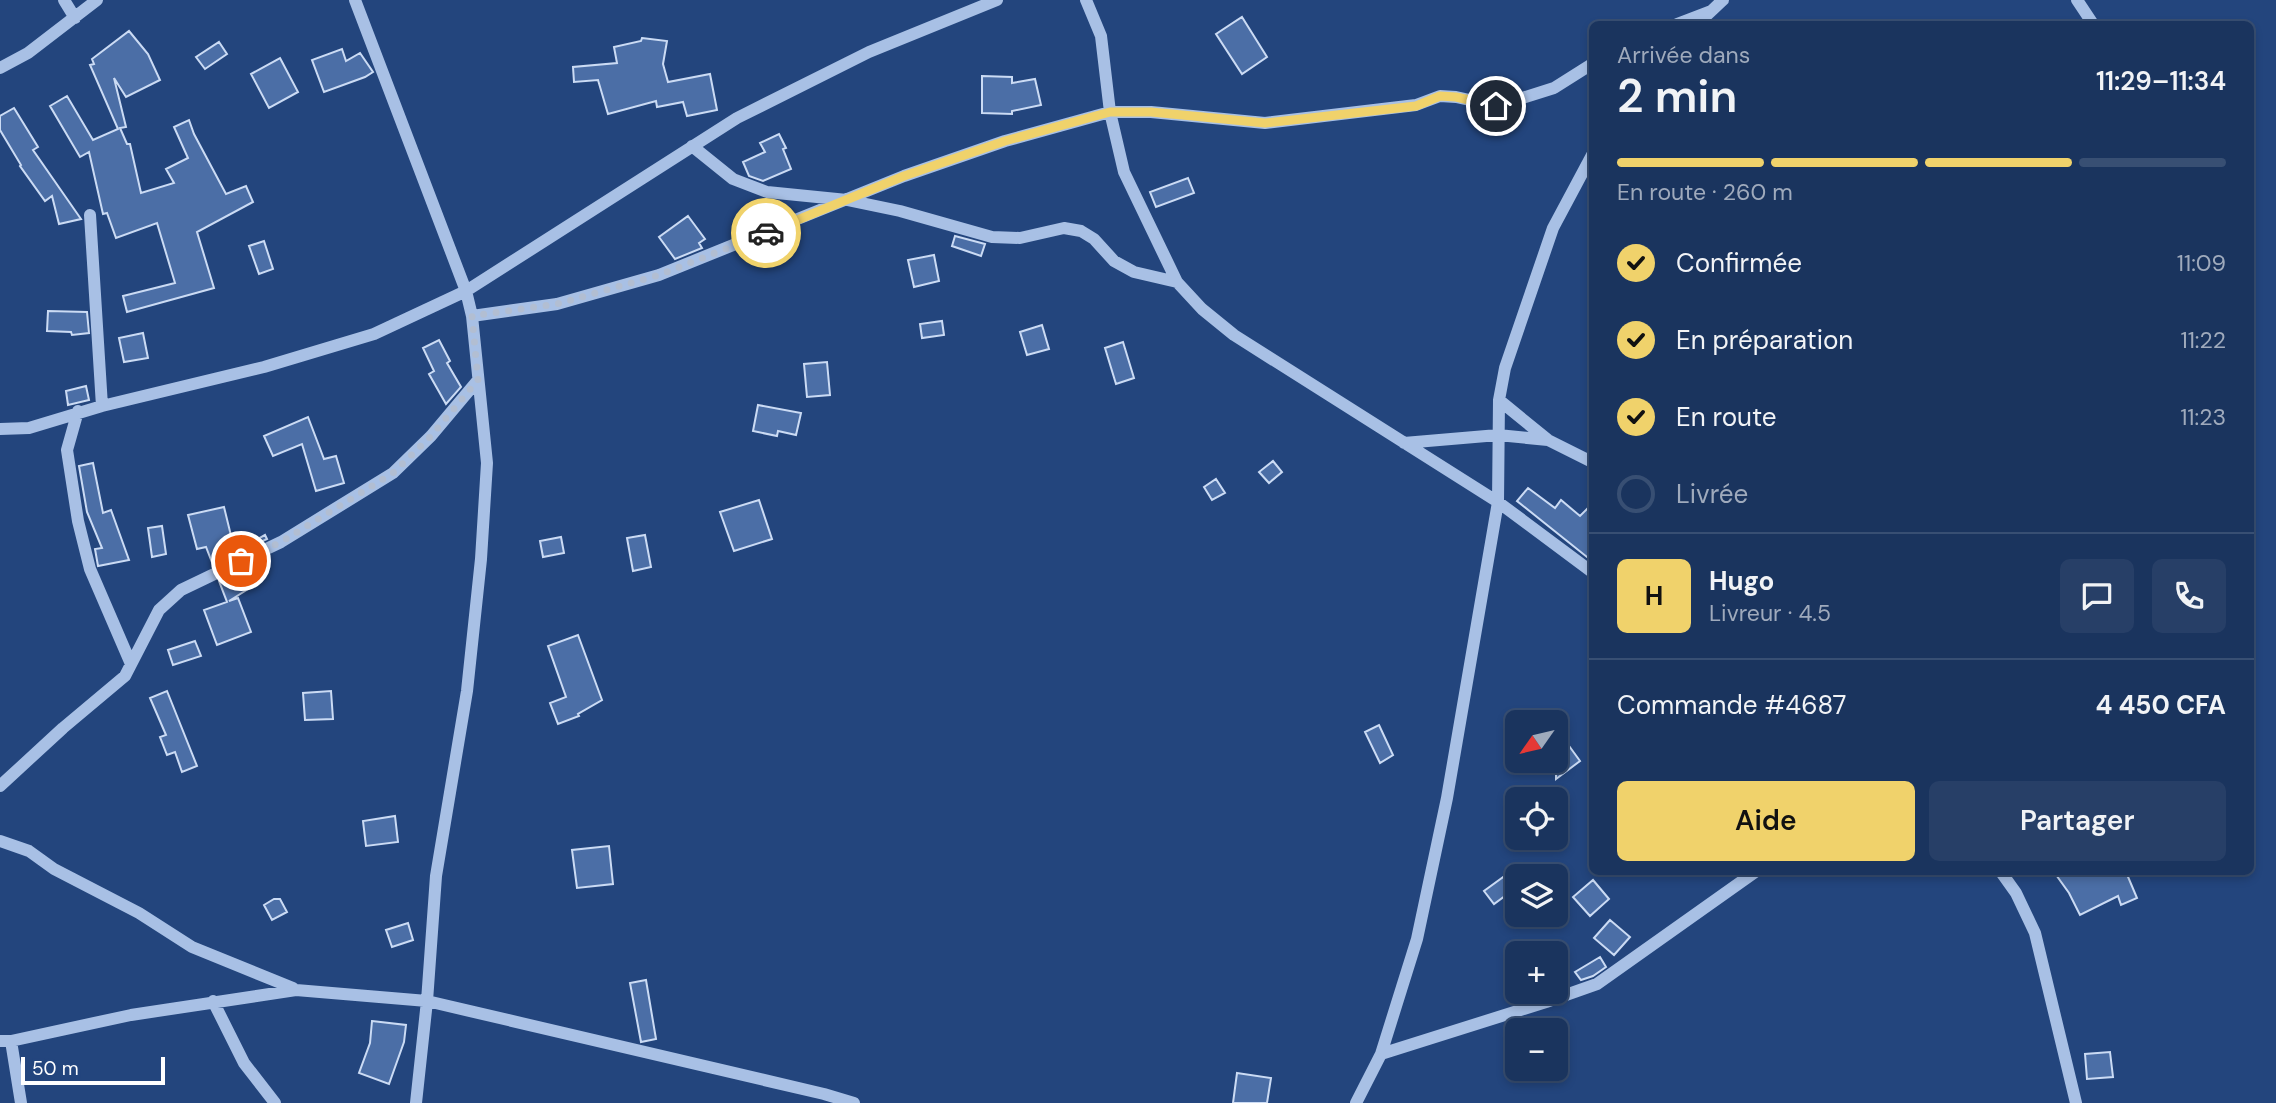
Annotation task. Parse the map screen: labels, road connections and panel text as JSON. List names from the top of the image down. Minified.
{"scale_bar":"50 m","north":"bottom left","page":{"heading":["2 min","Arrivée dans","11:29–11:34"],"panel":["Hugo","Livreur · 4.5","Commande #4687","4 450 CFA"],"bar":"En route · 260 m","list":[["Confirmée","11:09"],["En préparation","11:22"],["En route","11:23"],"Livrée"],"round":"H","map_buttons":["+","−"],"buttons":["Aide","Partager"],"scale":"50 m"}}
